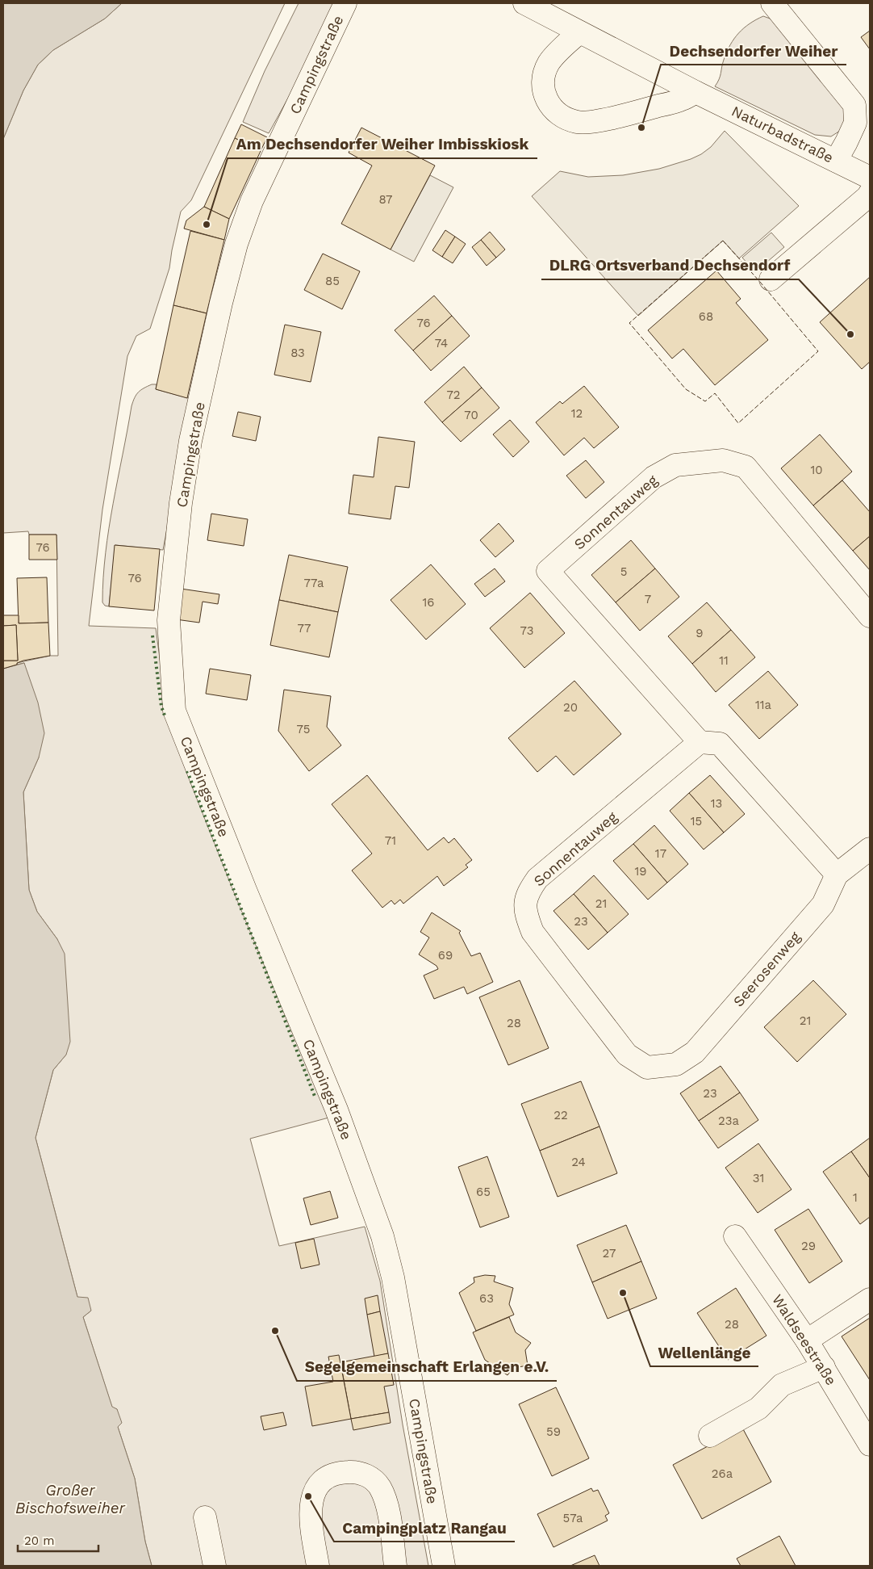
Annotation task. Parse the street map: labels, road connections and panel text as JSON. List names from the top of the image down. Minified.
{"streets":{"street":["Campingstraße","Naturbadstraße","Sonnentauweg","Seerosenweg","Waldseestraße"]},"crossings":[["Sonnentauweg","Seerosenweg"]],"water":["Großer Bischofsweiher"],"places":["Dechsendorfer Weiher","Am Dechsendorfer Weiher Imbisskiosk","DLRG Ortsverband Dechsendorf","Wellenlänge","Segelgemeinschaft Erlangen e.V.","Campingplatz Rangau"],"house_numbers":["87","85","68","76","74","83","72","12","70","10","76","5","76","77a","7","16","77","73","9","11","11a","20","75","13","15","71","17","19","21","23","69","21","28","23","22","23a","24","31","65","1","29","27","63","28","59","26a","57a"],"scale_bar":"20 m"}
